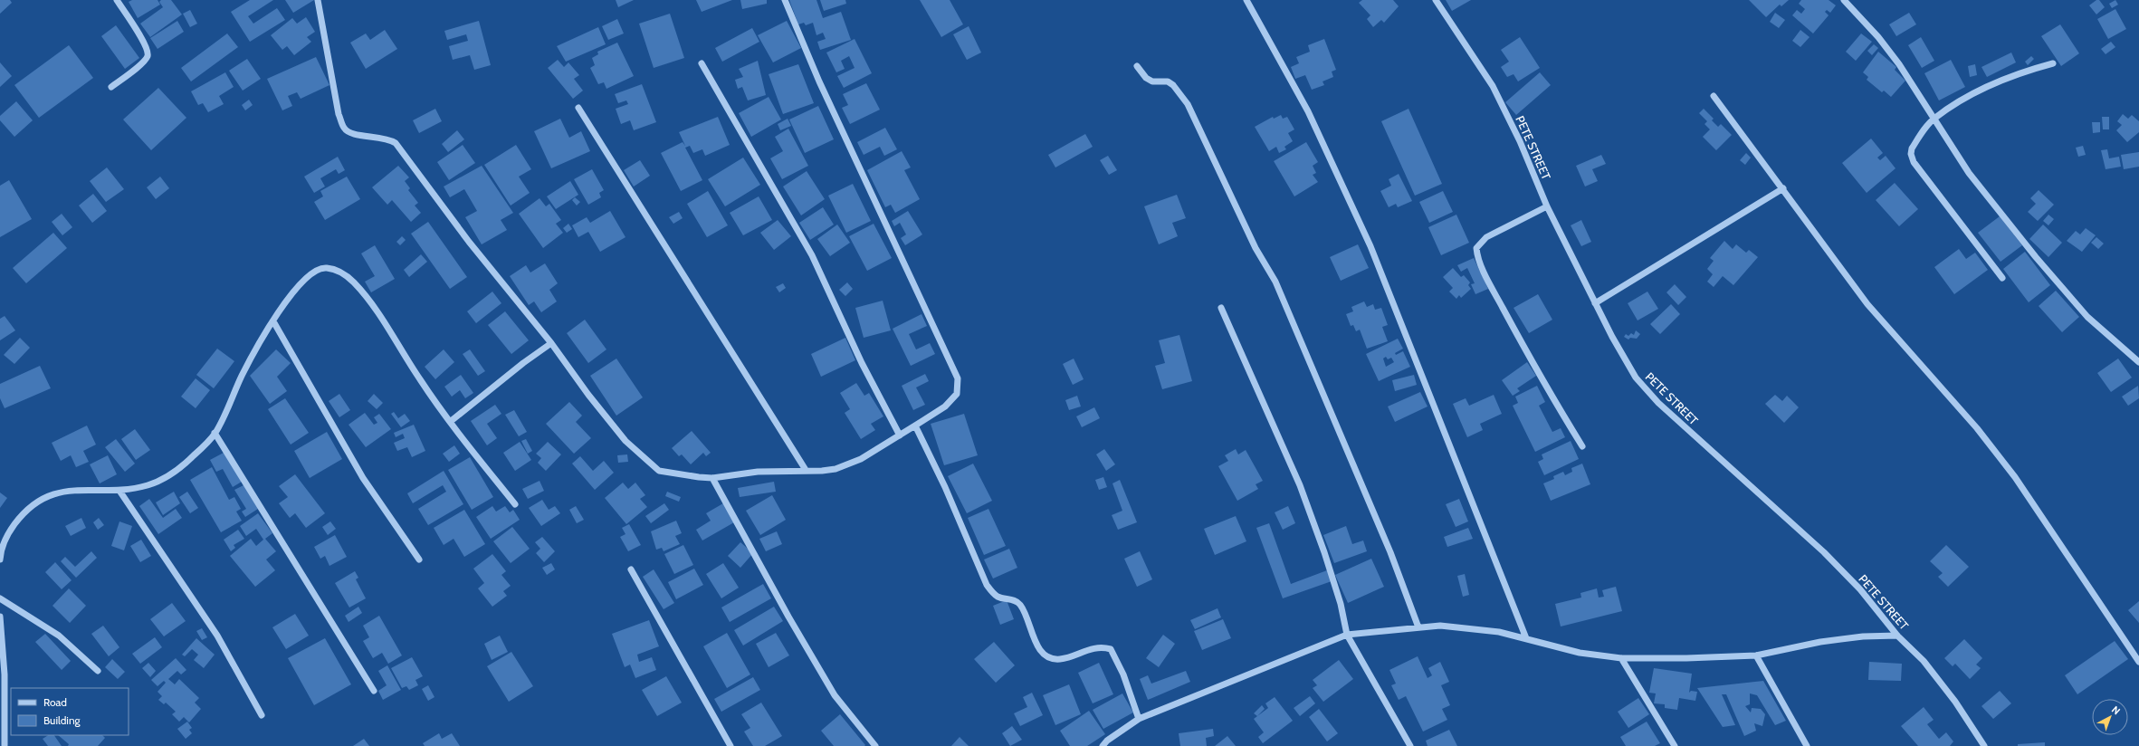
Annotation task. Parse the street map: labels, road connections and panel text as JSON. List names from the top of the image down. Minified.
{"streets":{"street":["PETE STREET"]},"legend":["Road","Building"],"north":"top right"}
